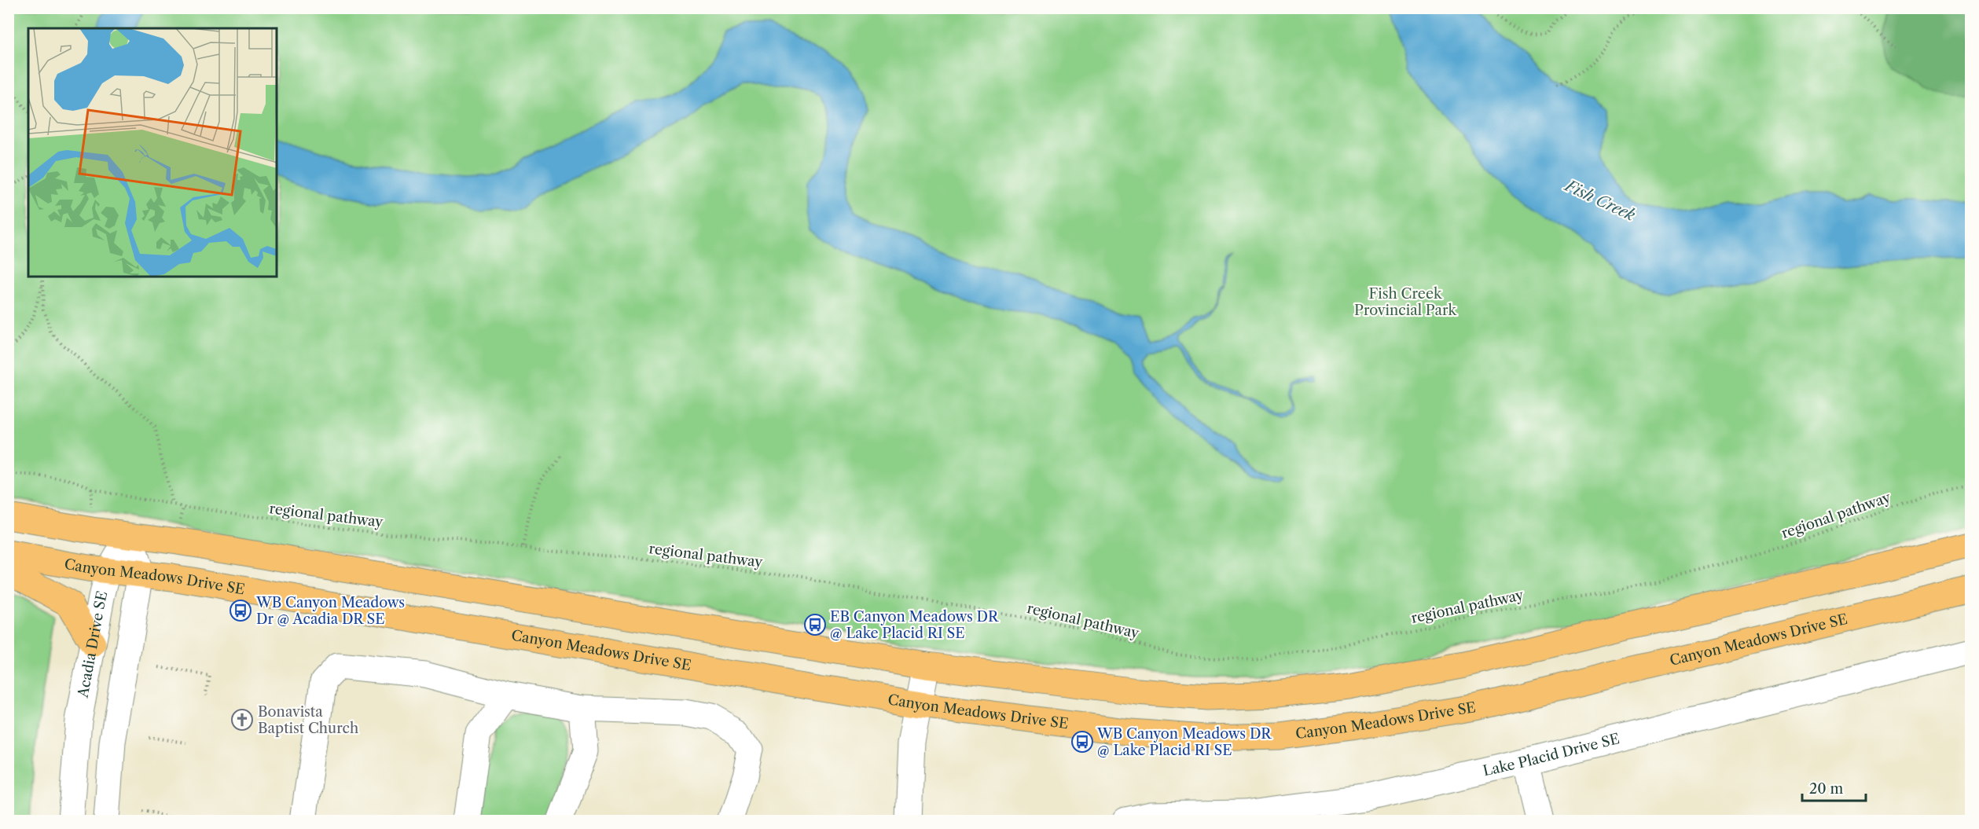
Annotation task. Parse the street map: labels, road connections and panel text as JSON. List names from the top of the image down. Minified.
{"streets":{"main road":["Canyon Meadows Drive SE"],"street":["Acadia Drive SE","Lake Placid Drive SE"],"path":["regional pathway"]},"crossings":[["Canyon Meadows Drive SE","Acadia Drive SE"]],"water":["Fish Creek"],"parks":["Fish Creek Provincial Park"],"places":{"bus stop":["WB Canyon Meadows Dr @ Acadia DR SE","EB Canyon Meadows DR @ Lake Placid RI SE","WB Canyon Meadows DR @ Lake Placid RI SE"],"church":["Bonavista Baptist Church"]},"scale_bar":"20 m"}
